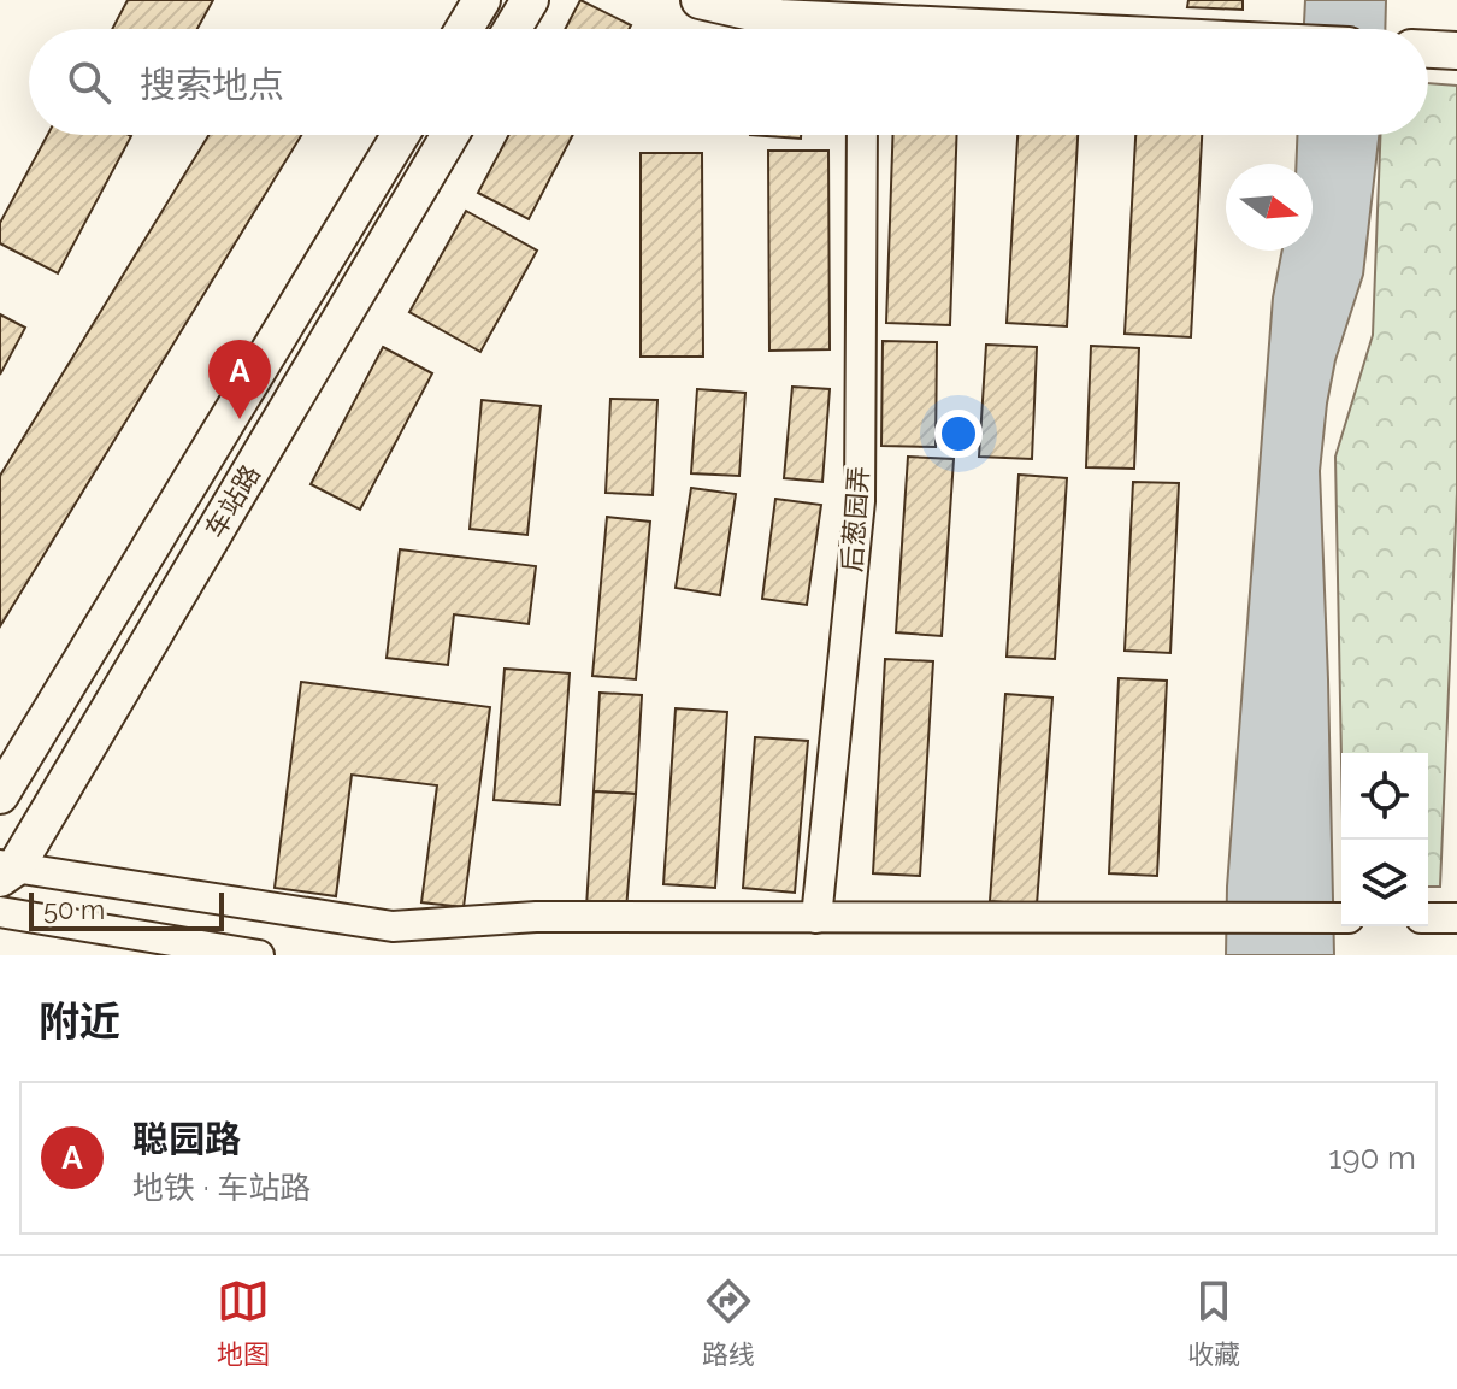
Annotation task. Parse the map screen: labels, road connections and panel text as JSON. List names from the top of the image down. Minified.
{"streets":{"main road":["车站路"],"street":["后葱园弄"]},"scale_bar":"50 m","north":"right","page":{"search":"搜索地点","pins":"A","scale":"50 m","heading":"附近","list":[{"mark":"A","name":"聪园路","note":"地铁 · 车站路","value":"190 m"}],"nav":["地图","路线","收藏"]}}
